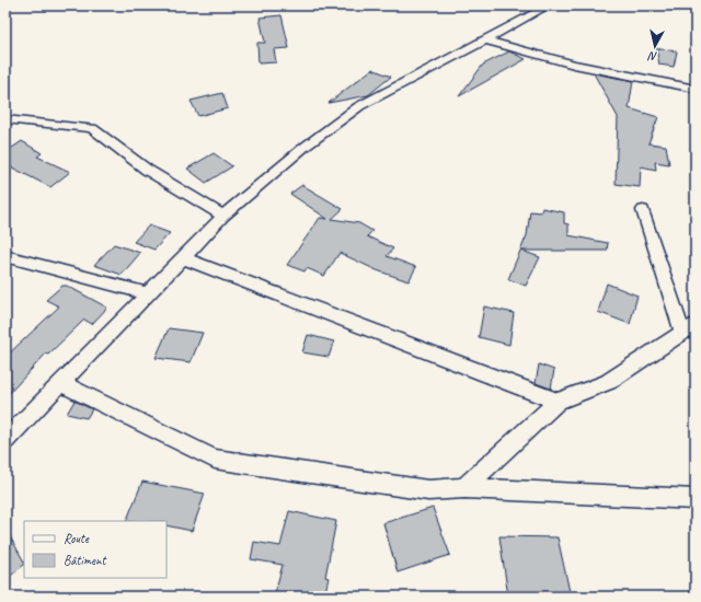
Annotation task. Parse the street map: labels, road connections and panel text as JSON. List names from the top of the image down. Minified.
{"legend":["Route","Bâtiment"],"north":"bottom"}
